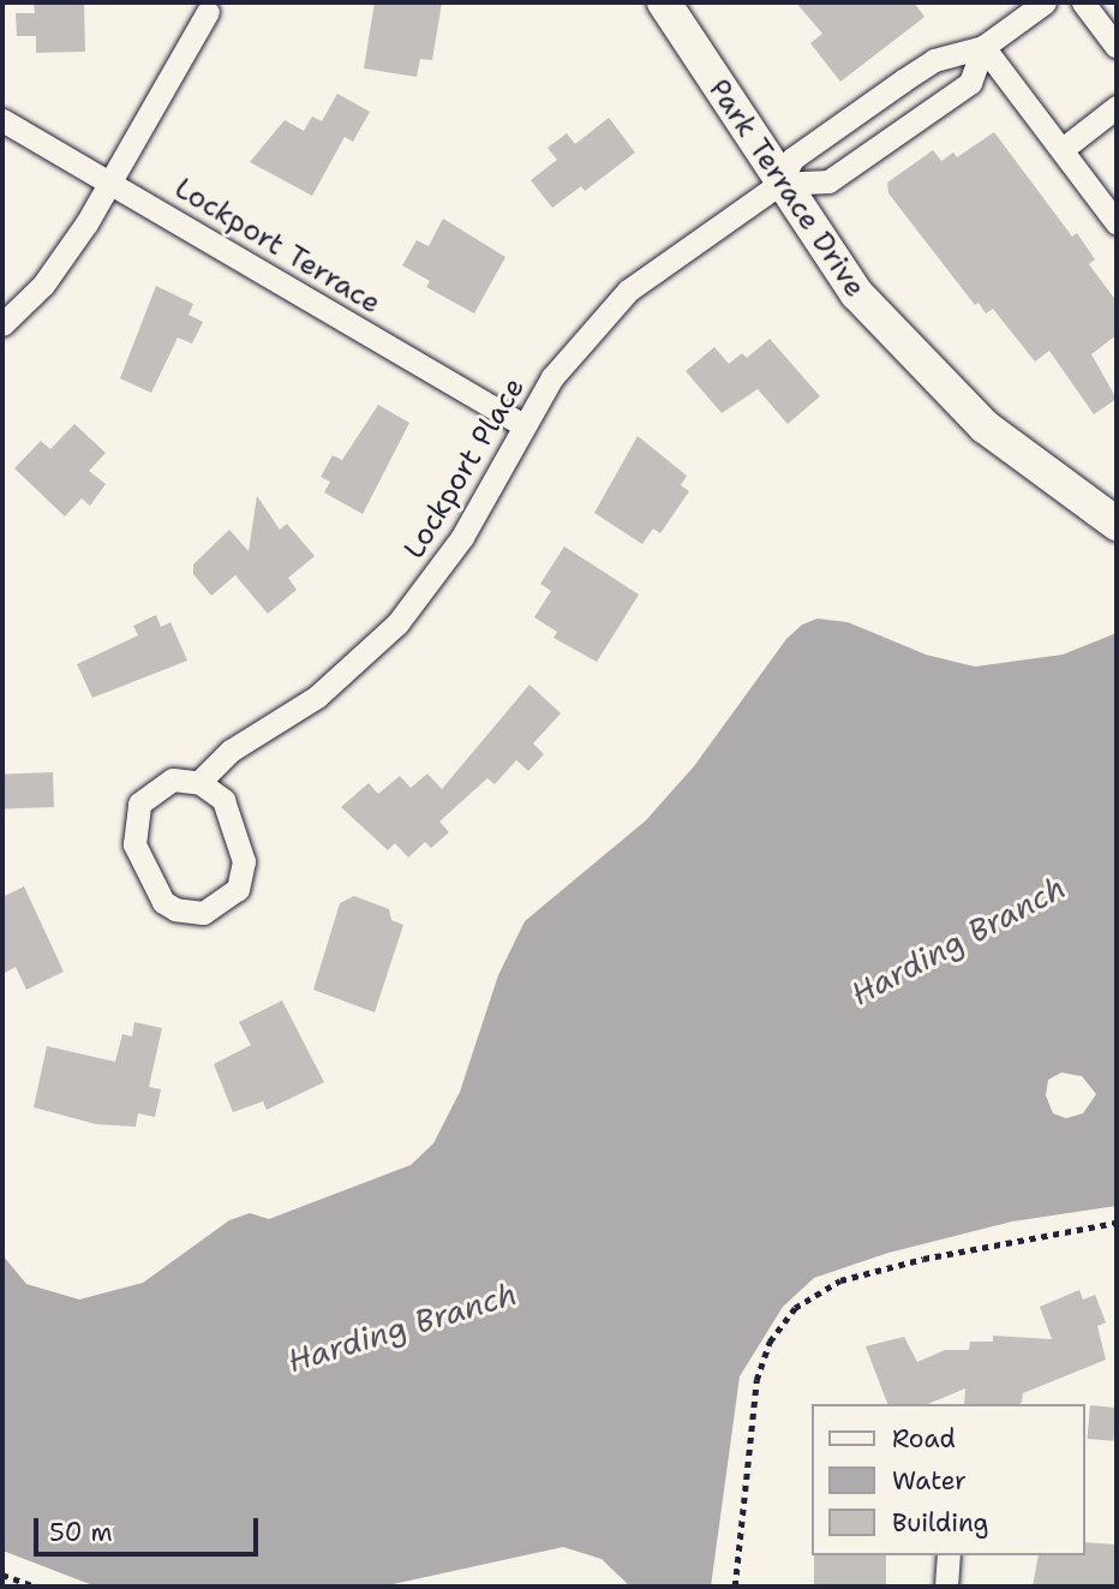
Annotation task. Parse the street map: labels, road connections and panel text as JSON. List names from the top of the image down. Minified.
{"streets":{"street":["Park Terrace Drive","Lockport Terrace","Lockport Place"]},"crossings":[["Park Terrace Drive","Lockport Place"],["Lockport Terrace","Lockport Place"]],"water":["Harding Branch"],"legend":["Road","Water","Building"],"scale_bar":"50 m"}
